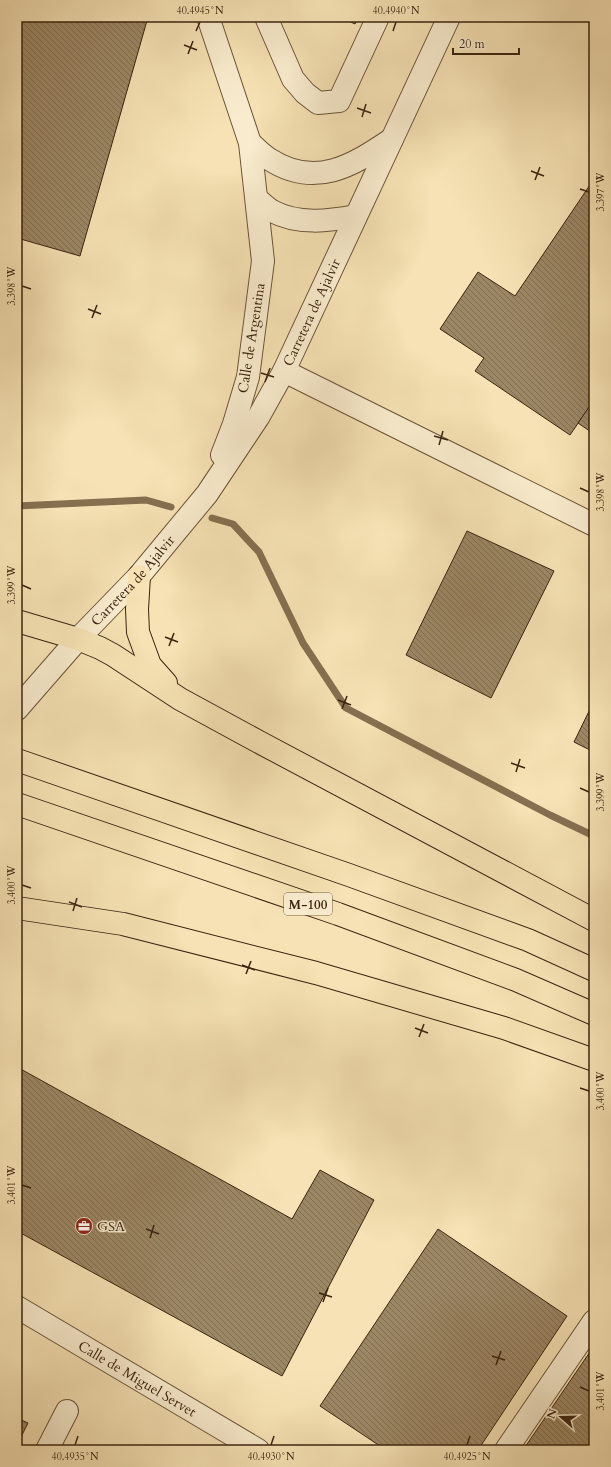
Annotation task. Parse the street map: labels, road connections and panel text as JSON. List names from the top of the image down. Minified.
{"streets":{"highway":["M-100"],"street":["Carretera de Ajalvir","Calle de Argentina","Calle de Miguel Servet"]},"crossings":[["Carretera de Ajalvir","Calle de Argentina"]],"places":{"office":["GSA"]},"scale_bar":"20 m","north":"left","coordinates":["40.4945°N","40.4940°N","3.397°W","3.398°W","3.399°W","3.400°W","3.401°W","40.4935°N","40.4930°N","40.4925°N"]}
